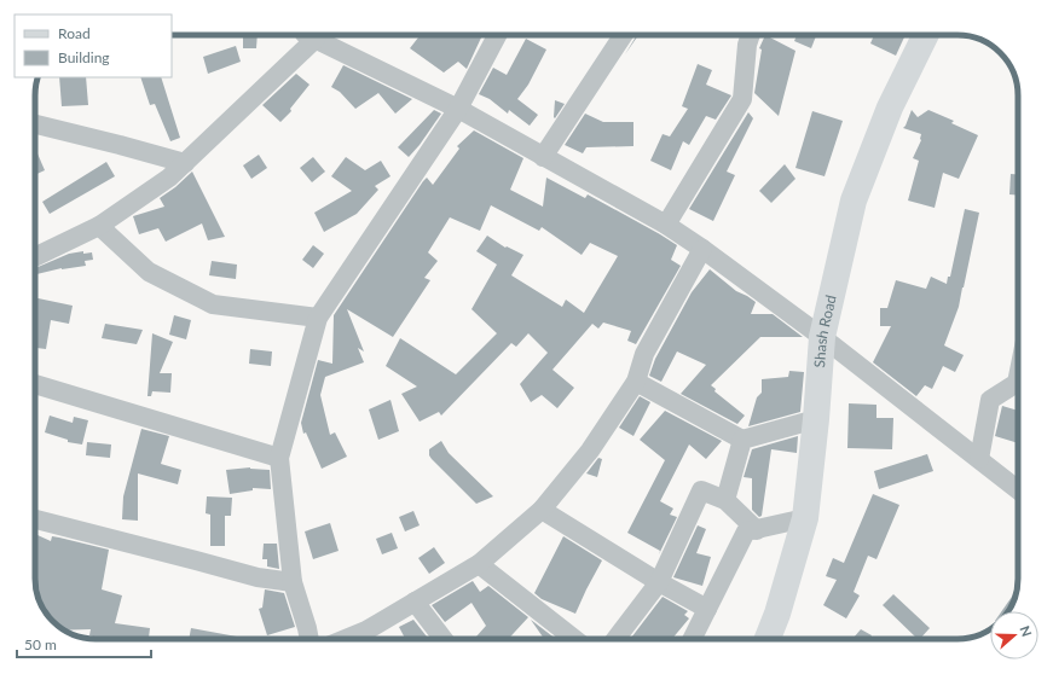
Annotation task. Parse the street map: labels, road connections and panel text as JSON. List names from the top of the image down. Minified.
{"streets":{"street":["Shash Road"]},"legend":["Road","Building"],"scale_bar":"50 m","north":"right"}
